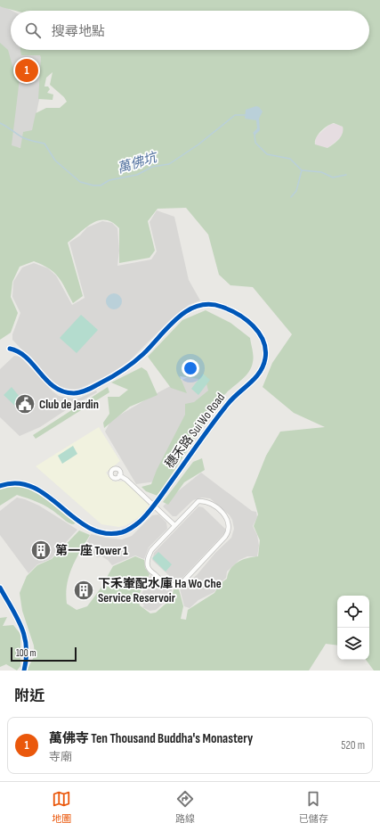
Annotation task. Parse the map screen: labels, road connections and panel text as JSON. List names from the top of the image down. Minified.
{"streets":{"street":["穗禾路 Sui Wo Road"]},"water":["萬佛坑"],"places":{"public building":["Club de Jardin"],"building":["第一座 Tower 1","下禾輋配水庫 Ha Wo Che Service Reservoir"]},"scale_bar":"100 m","page":{"search":"搜尋地點","pins":"1","scale":"100 m","heading":"附近","list":[{"mark":"1","name":"萬佛寺 Ten Thousand Buddha's Monastery","note":"寺廟","value":"520 m"}],"nav":["地圖","路線","已儲存"]}}
